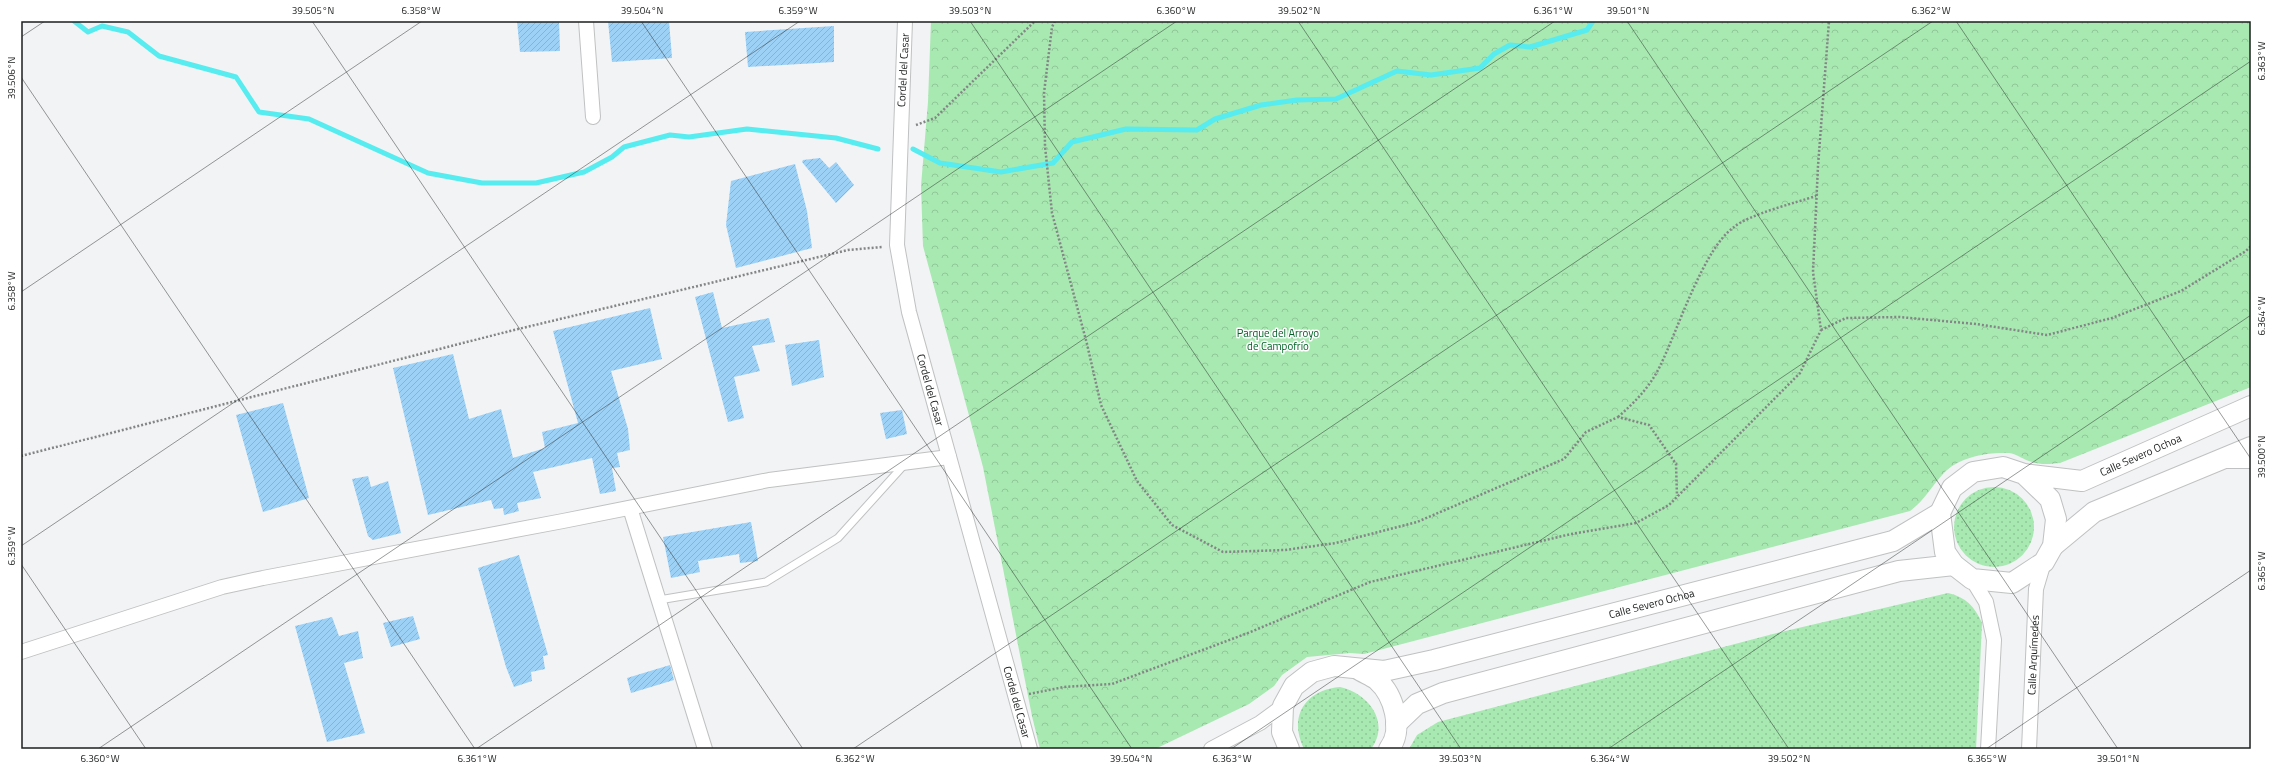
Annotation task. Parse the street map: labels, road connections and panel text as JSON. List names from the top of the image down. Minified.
{"streets":{"main road":["Calle Severo Ochoa"],"street":["Cordel del Casar","Calle Arquímedes"]},"crossings":[["Calle Severo Ochoa","Calle Arquímedes"]],"parks":["Parque del Arroyo de Campofrío"],"coordinates":["39.505°N","6.358°W","39.504°N","6.359°W","39.503°N","6.360°W","39.502°N","6.361°W","39.501°N","6.362°W","6.363°W","39.506°N","6.364°W","39.500°N","6.365°W"]}
